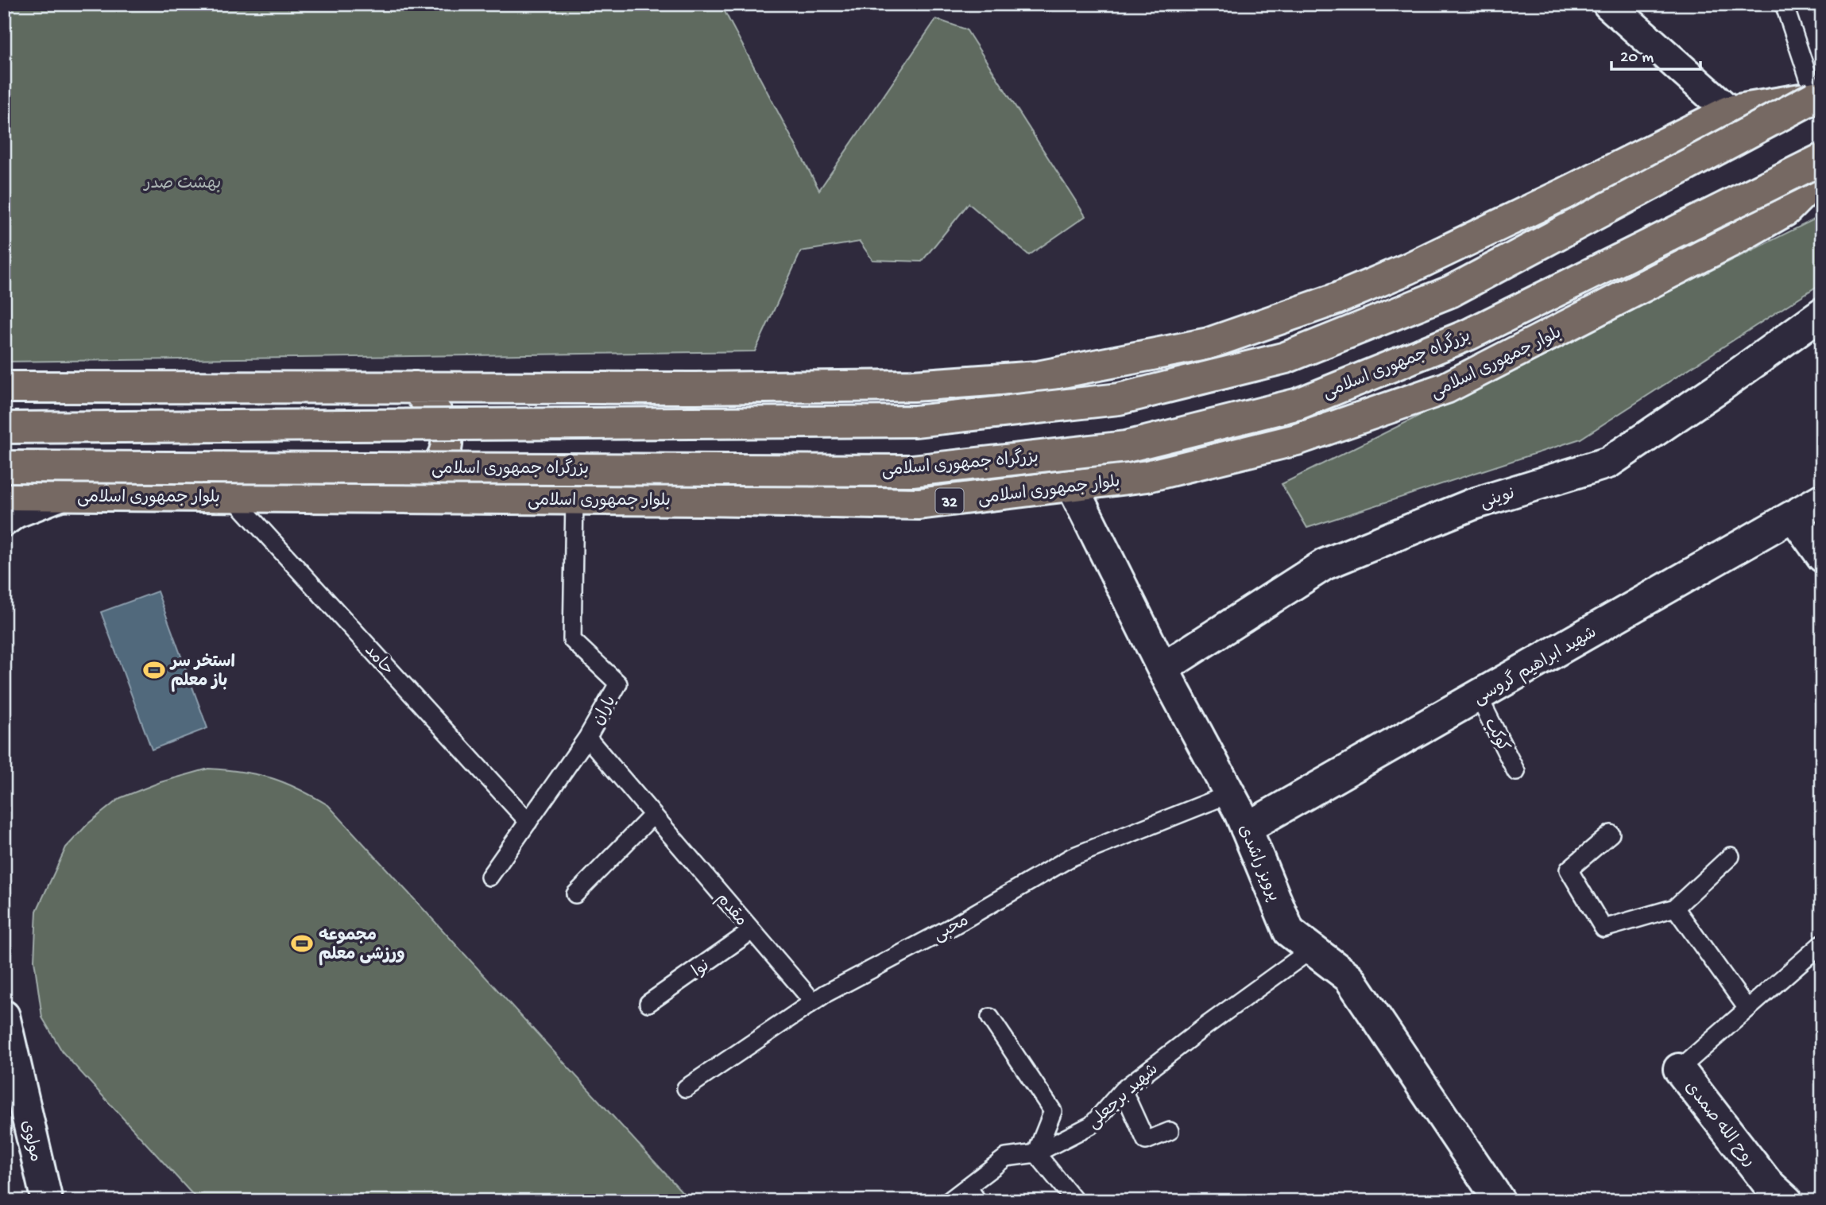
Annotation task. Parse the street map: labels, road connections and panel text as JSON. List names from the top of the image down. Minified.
{"streets":{"main road":["بلوار جمهوری اسلامی","بزرگراه جمهوری اسلامی","32"],"street":["نوینی","شهید ابراهیم گروسی","پرویز راشدی","روح الله صمدی","مولوی"],"lane":["حامد","یاران","کوکب","مقدم","محبی","نوا","شهید برجعلی"]},"crossings":[["بلوار جمهوری اسلامی","حامد"],["بلوار جمهوری اسلامی","یاران"],["بلوار جمهوری اسلامی","پرویز راشدی"],["نوینی","پرویز راشدی"],["حامد","یاران"],["شهید ابراهیم گروسی","کوکب"],["شهید ابراهیم گروسی","پرویز راشدی"],["یاران","مقدم"],["پرویز راشدی","محبی"],["پرویز راشدی","شهید برجعلی"],["مقدم","محبی"],["مقدم","نوا"]],"parks":["بهشت صدر"],"places":{"sports":["استخر سر باز معلم","مجموعه ورزشی معلم"]},"scale_bar":"20 m"}
